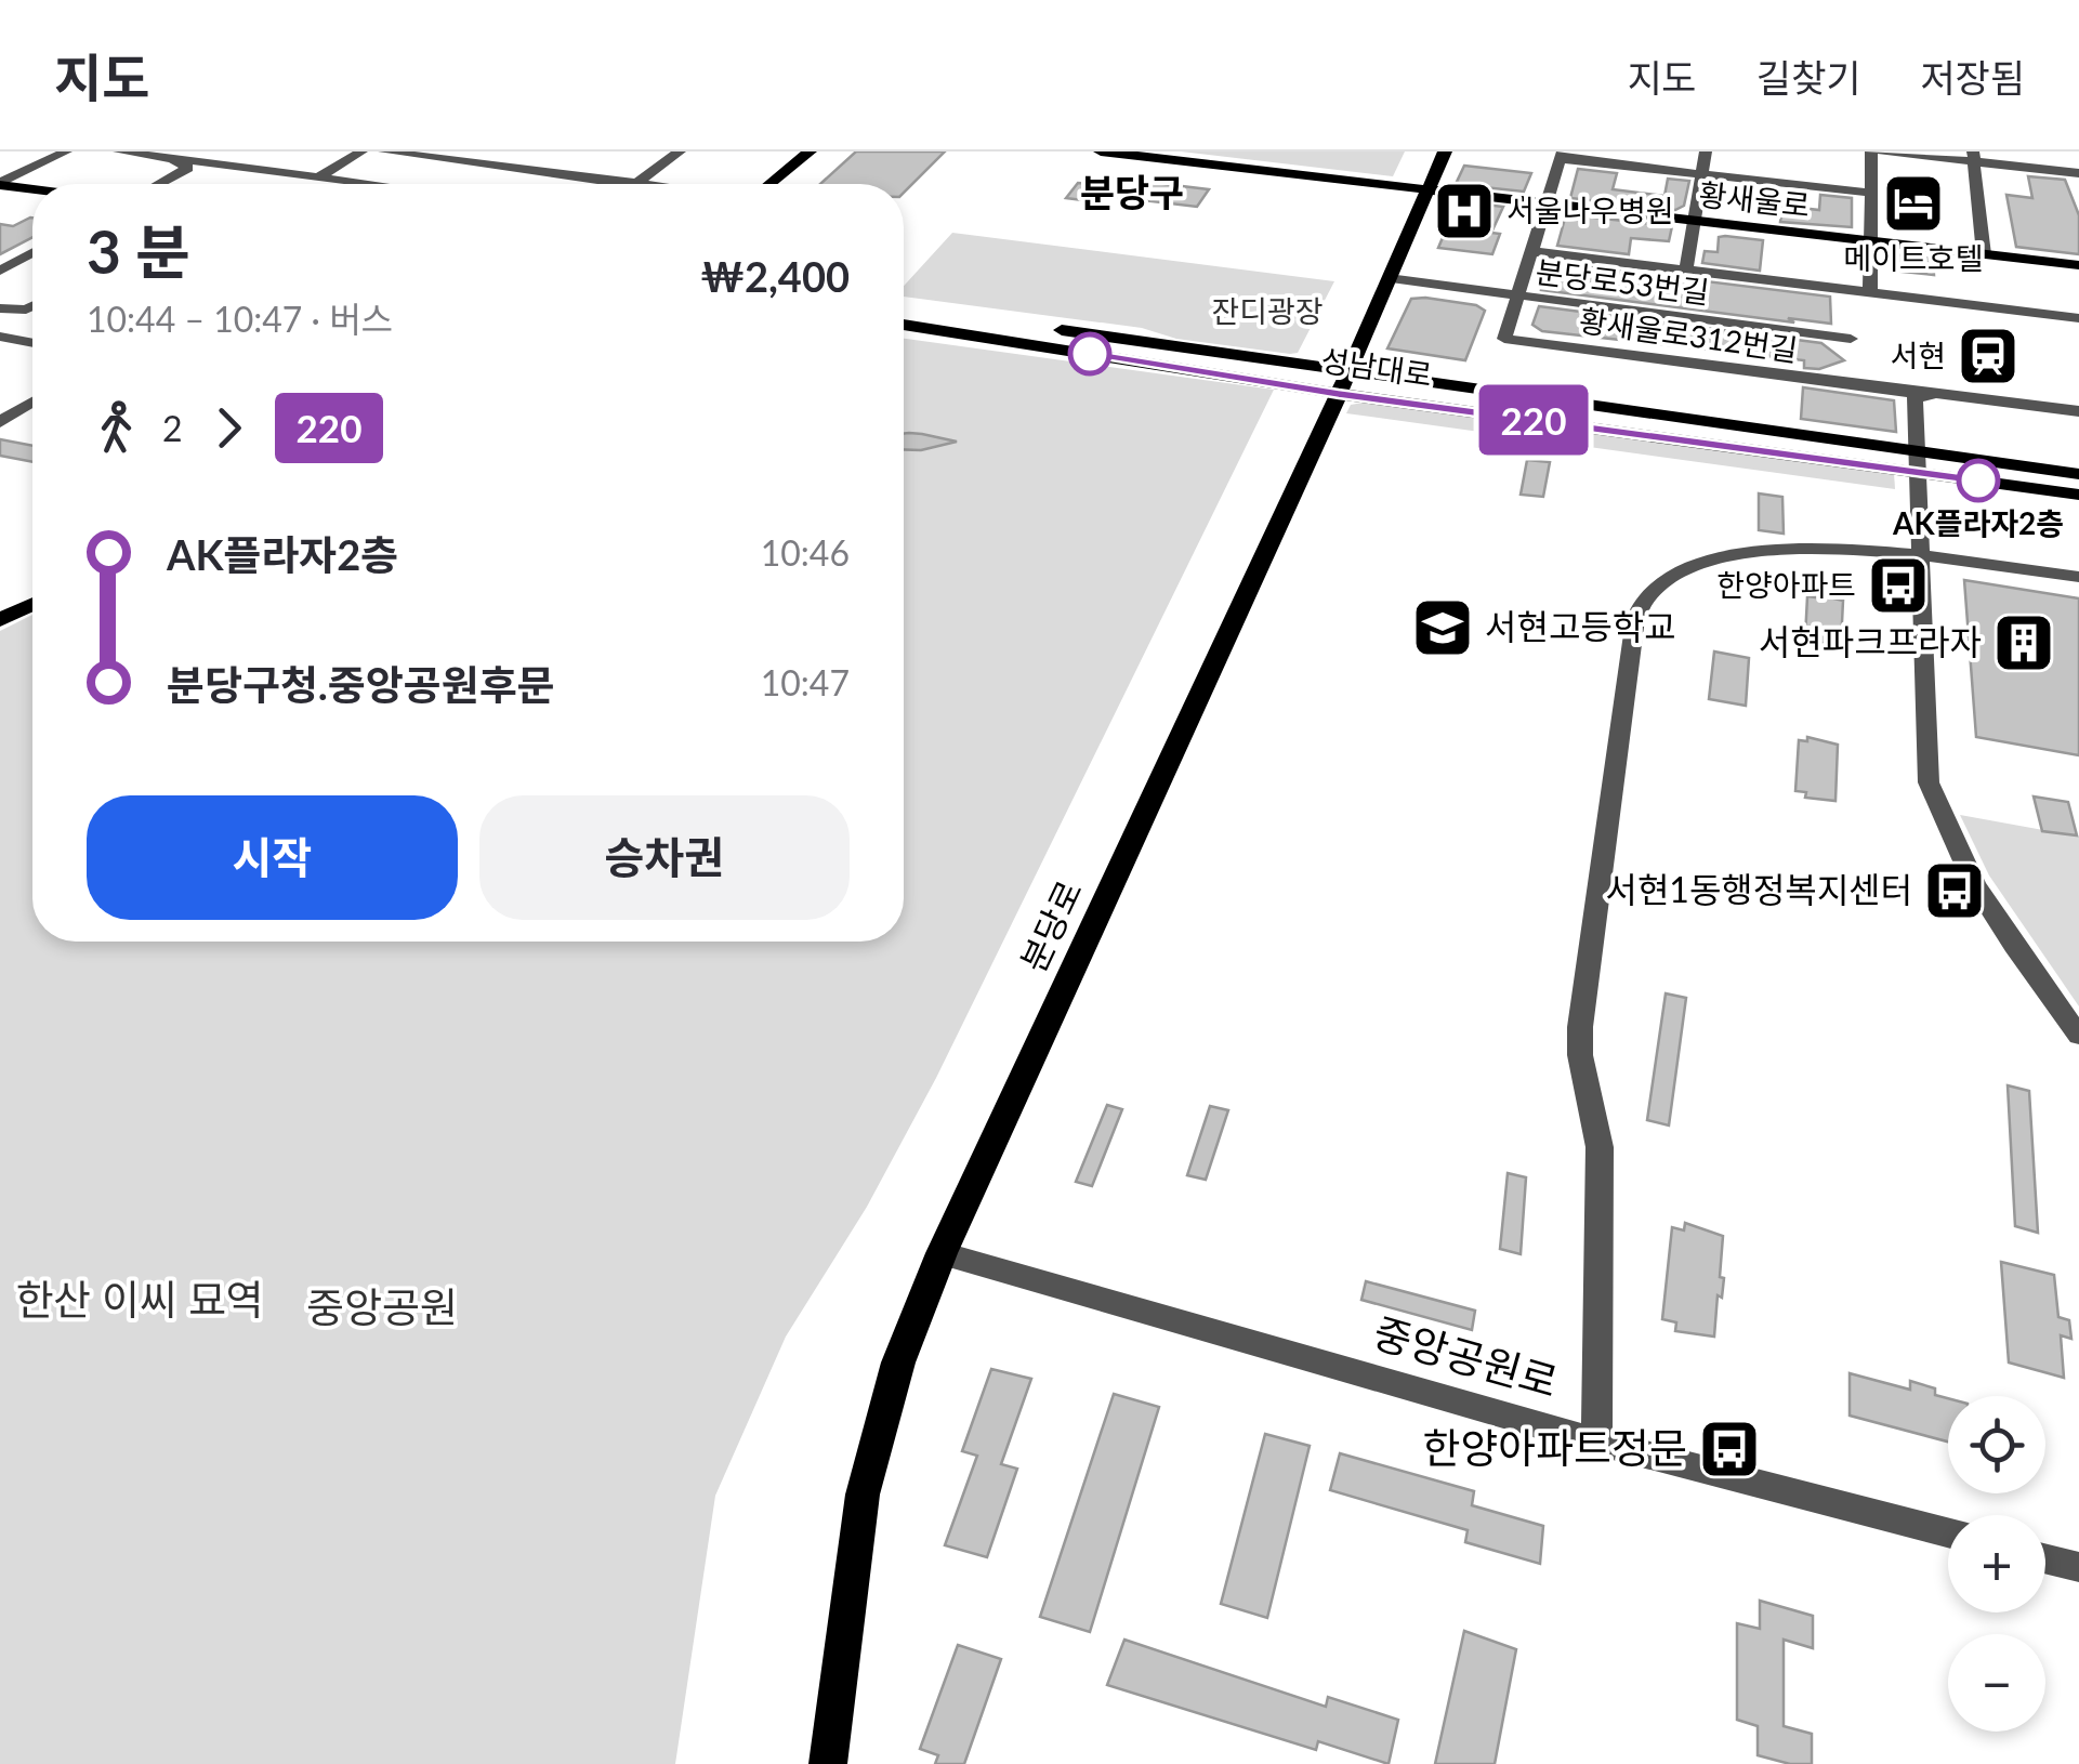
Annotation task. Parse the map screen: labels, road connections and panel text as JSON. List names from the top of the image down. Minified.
{"streets":{"main road":["황새울로","성남대로","분당로"],"street":["분당로53번길","황새울로312번길","중앙공원로"]},"crossings":[["황새울로","황새울로312번길"],["황새울로","분당로"],["분당로53번길","황새울로312번길"],["분당로53번길","분당로"],["성남대로","분당로"],["분당로","중앙공원로"]],"districts":["분당구"],"parks":["잔디광장","한산 이씨 묘역","중앙공원"],"places":{"hotel":["메이트호텔"],"hospital":["서울나우병원"],"station":["서현"],"other":["AK플라자2층"],"bus stop":["한양아파트","서현1동행정복지센터","한양아파트정문"],"school or university":["서현고등학교"],"building":["서현파크프라자"]},"lines":["bus line 220"],"page":{"header":"지도","nav":["지도","길찾기","저장됨"],"on_map":"220","heading":["3 분","10:44 – 10:47 · 버스","₩2,400"],"legs":["2","220"],"list":[{"name":"AK플라자2층","value":"10:46"},{"name":"분당구청.중앙공원후문","value":"10:47"}],"buttons":["시작","승차권"],"map_buttons":["+","−"]}}
